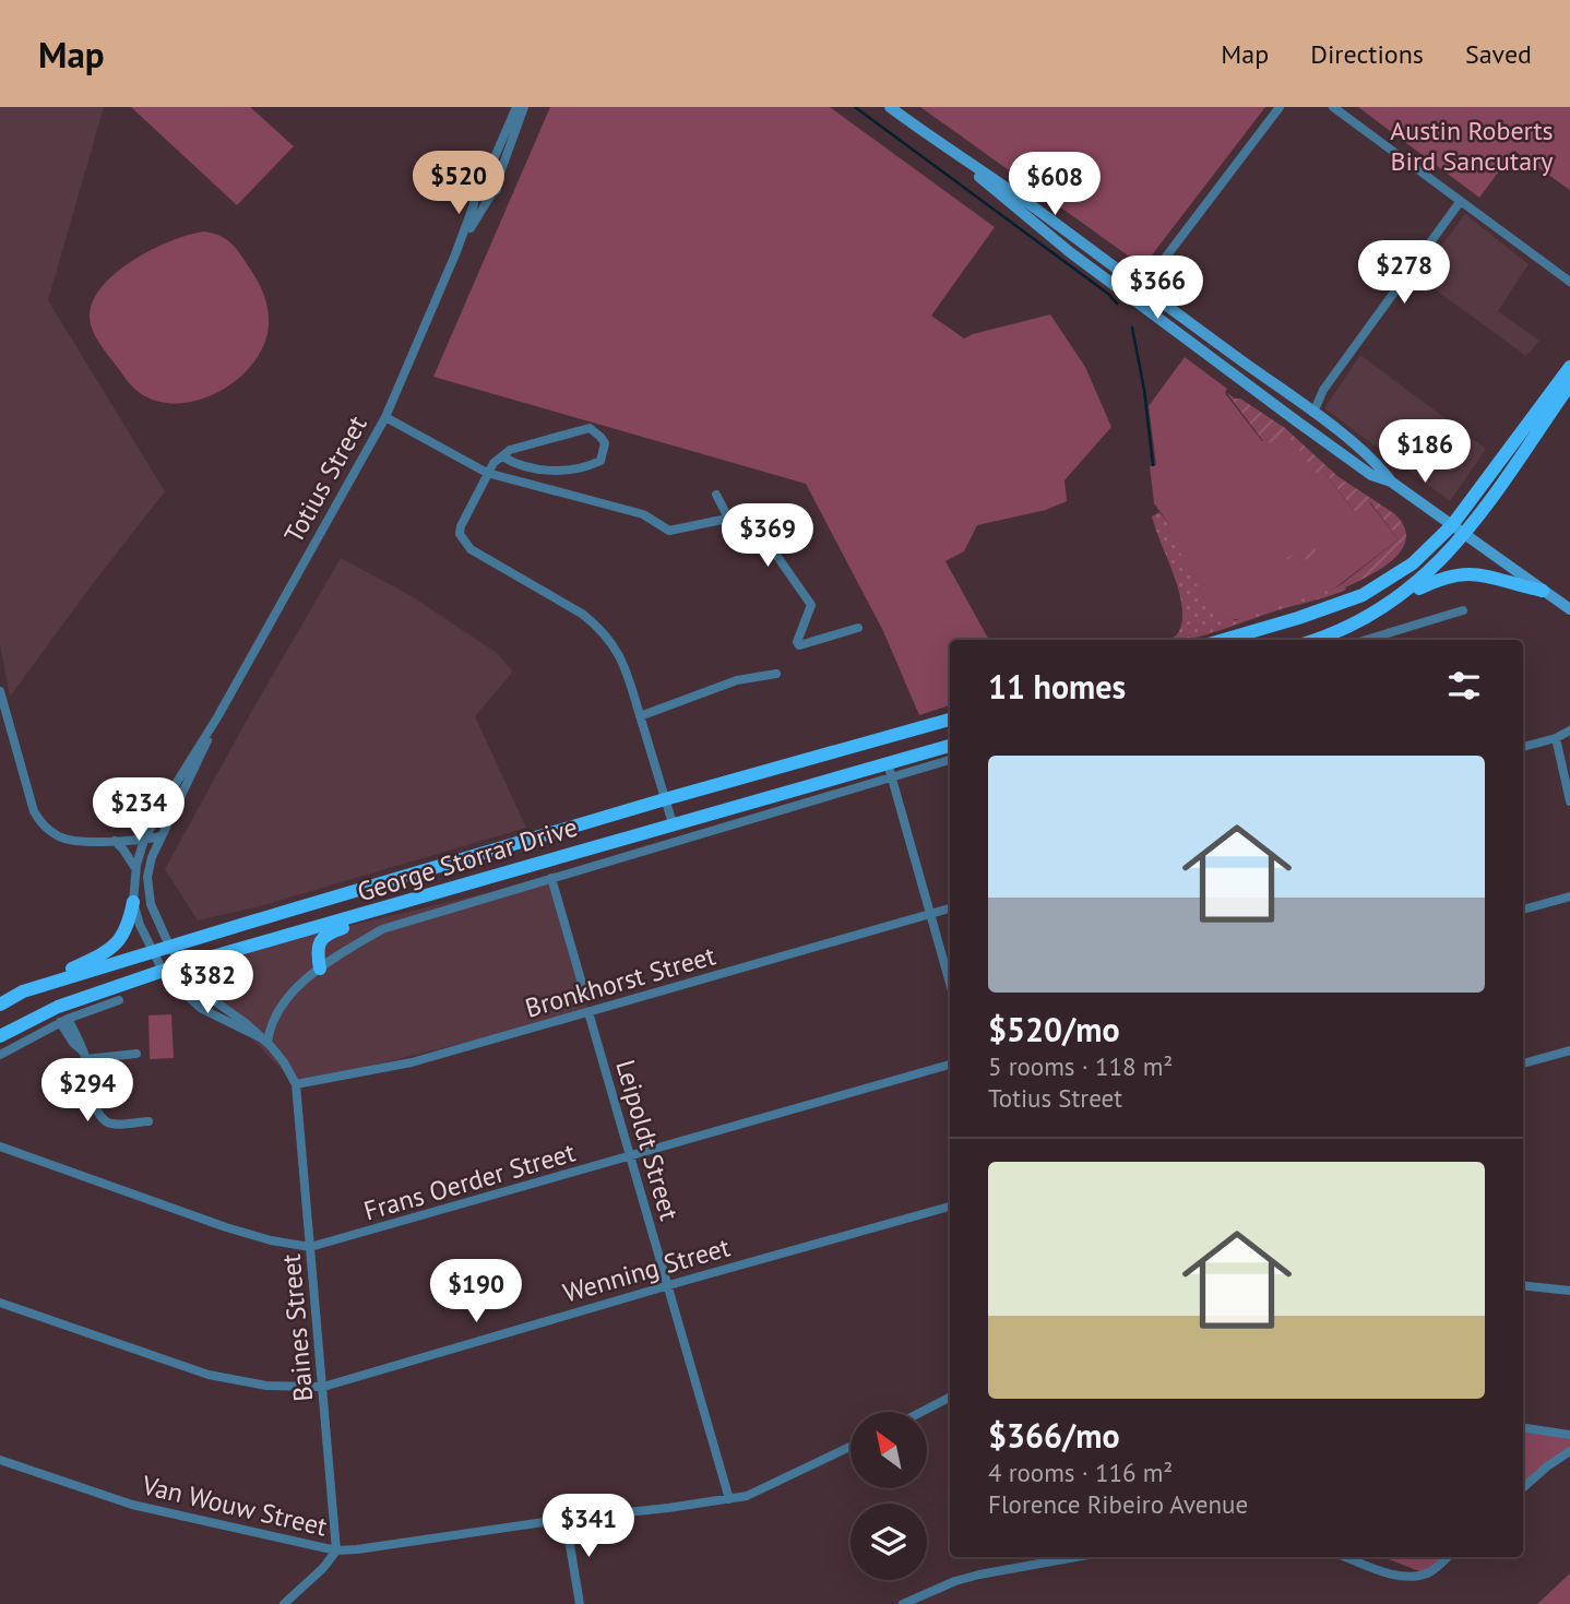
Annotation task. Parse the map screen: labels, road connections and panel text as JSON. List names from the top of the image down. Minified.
{"streets":{"main road":["George Storrar Drive"],"street":["Totius Street","Bronkhorst Street","Leipoldt Street","Frans Oerder Street","Wenning Street","Baines Street","Van Wouw Street"]},"crossings":[["Totius Street","George Storrar Drive"],["Totius Street","Baines Street"],["George Storrar Drive","Baines Street"],["Bronkhorst Street","Leipoldt Street"],["Bronkhorst Street","Baines Street"],["Leipoldt Street","Frans Oerder Street"],["Leipoldt Street","Wenning Street"],["Leipoldt Street","Van Wouw Street"],["Frans Oerder Street","Baines Street"],["Wenning Street","Baines Street"],["Baines Street","Van Wouw Street"]],"parks":["Austin Roberts Bird Sancutary"],"north":"top left","page":{"header":"Map","nav":["Map","Directions","Saved"],"price":["$520","$608","$278","$366","$186","$369","$234","$382","$294","$190","$341"],"heading":"11 homes","list":[{"name":"$520/mo","note":"5 rooms · 118 m² · Totius Street"},{"name":"$366/mo","note":"4 rooms · 116 m² · Florence Ribeiro Avenue"}]}}
